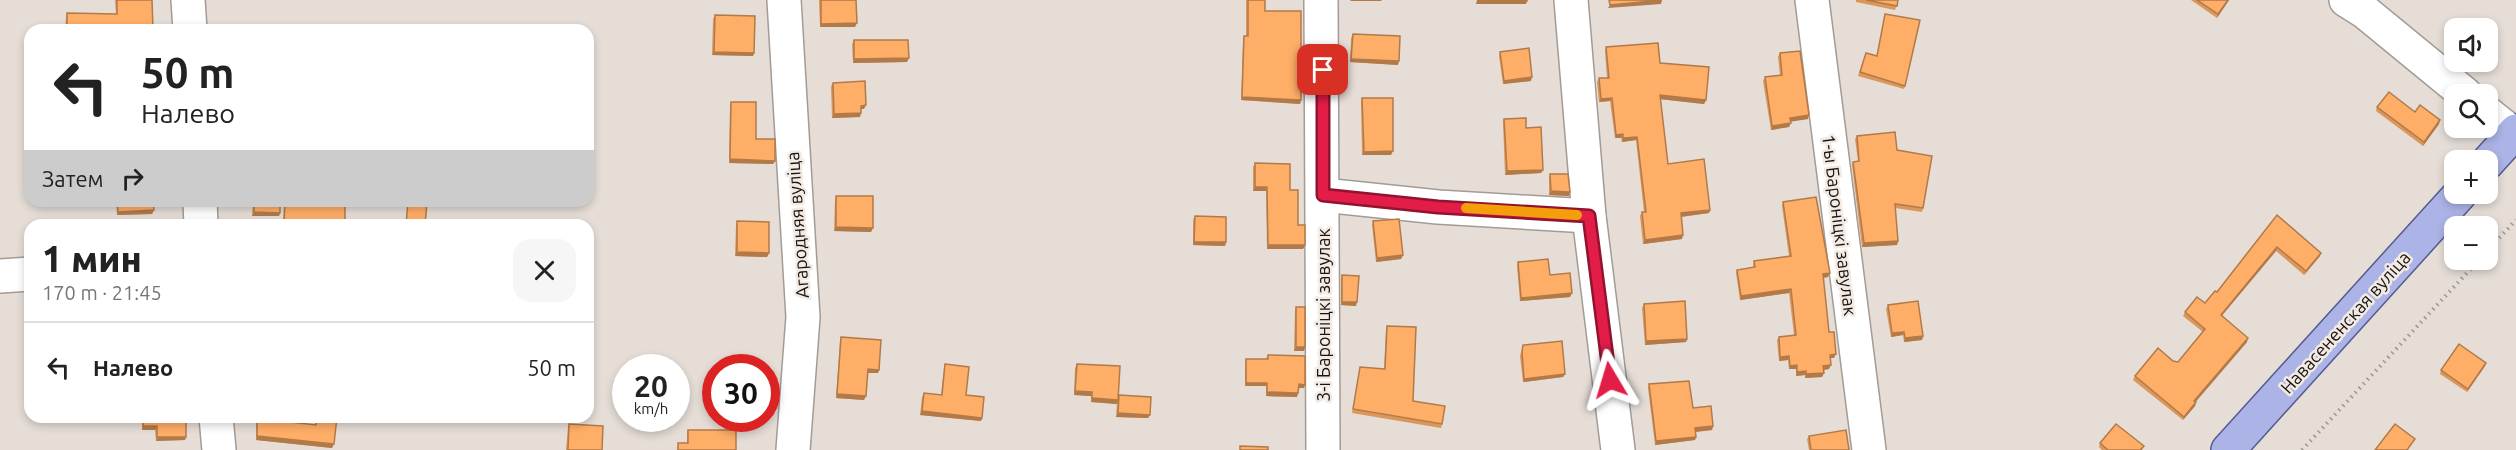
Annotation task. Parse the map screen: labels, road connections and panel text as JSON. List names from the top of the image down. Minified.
{"streets":{"main road":["Навасененская вуліца"],"street":["Агародняя вуліца","1-ы Бароніцкі завулак","3-і Бароніцкі завулак"]},"page":{"map_buttons":["+","−"],"turn":["50 m","Налево"],"then":"Затем","heading":["1 мин","170 m · 21:45"],"list":[{"name":"Налево","value":"50 m"}],"speed":"20 km/h","limit":"30"}}
